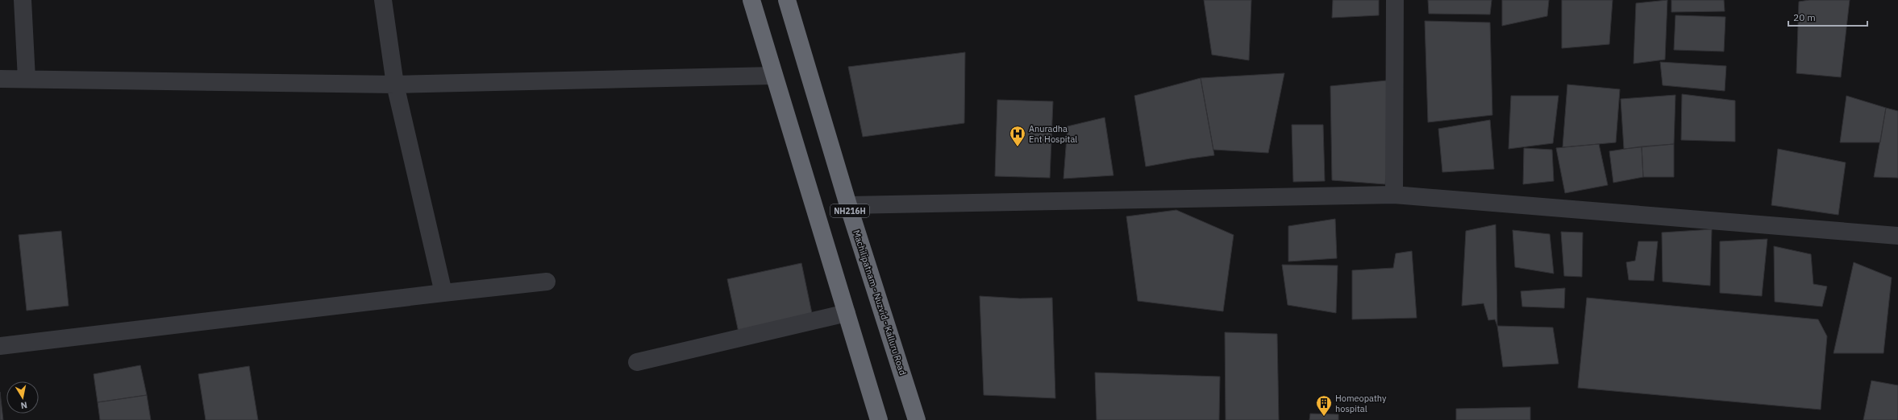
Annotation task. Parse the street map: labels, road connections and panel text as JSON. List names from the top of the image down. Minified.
{"streets":{"highway":["NH216H","Machilipatnam - Nuzvid - Kalluru Road"]},"places":{"hospital":["Anuradha Ent Hospital"],"building":["Homeopathy hospital"]},"scale_bar":"20 m","north":"bottom"}
